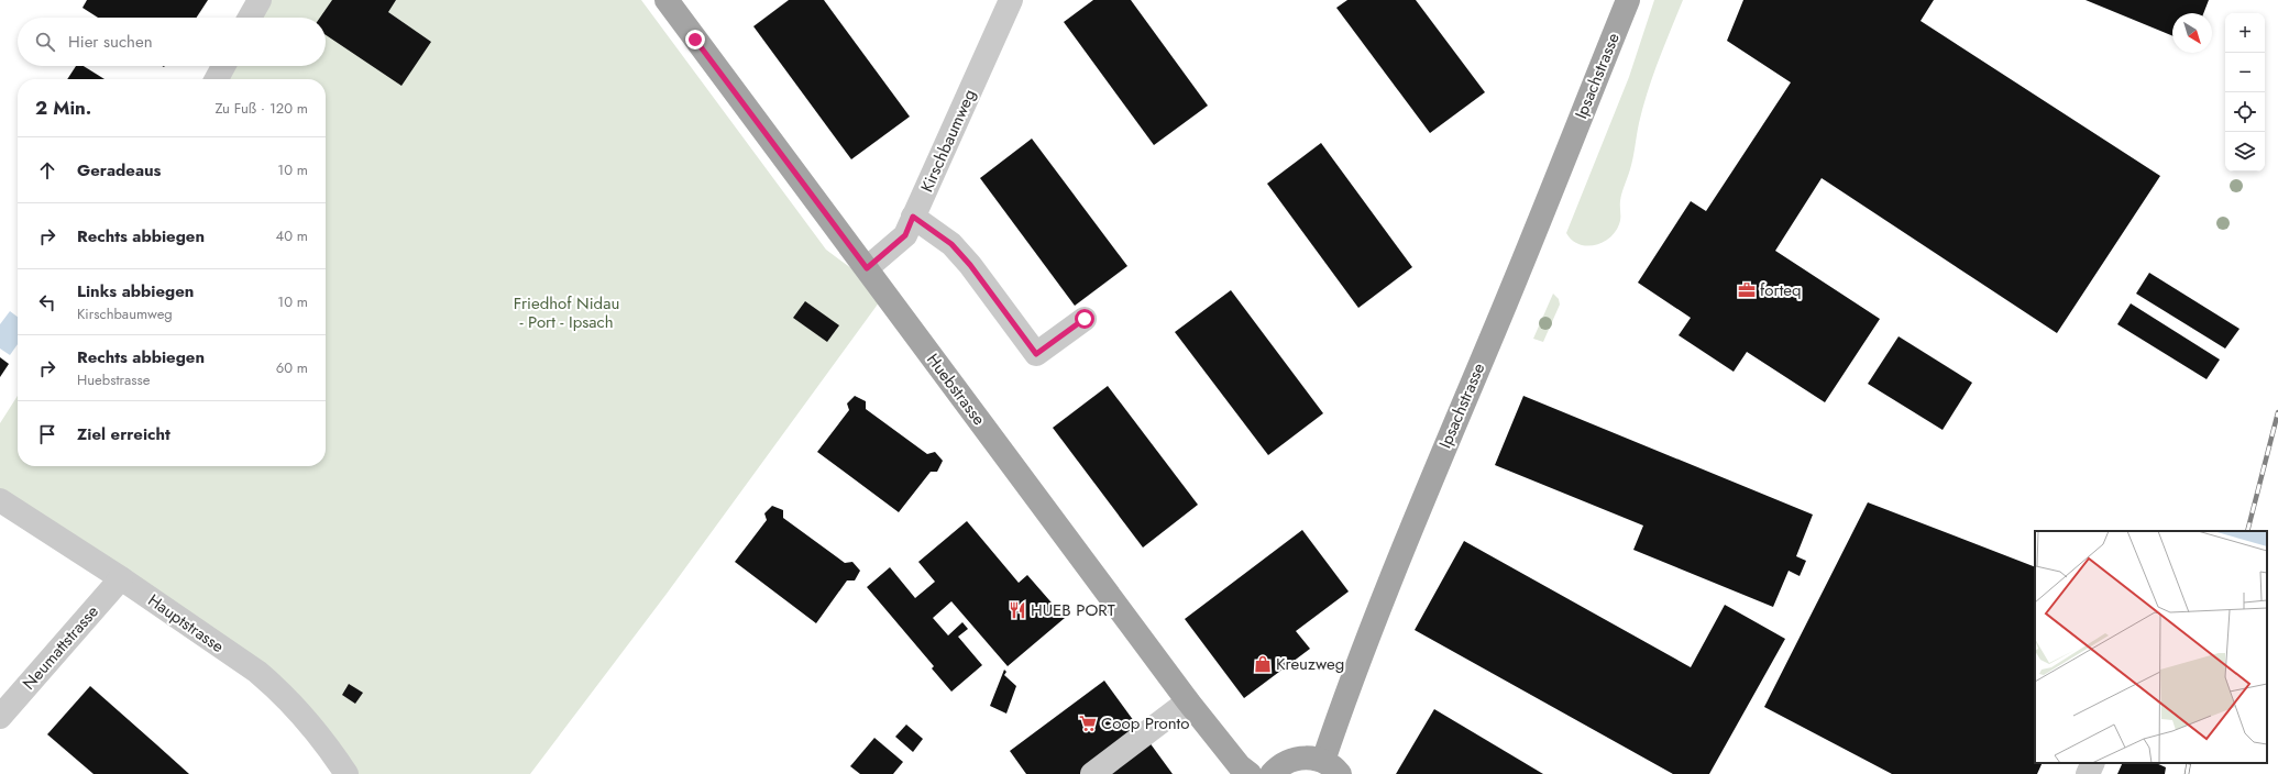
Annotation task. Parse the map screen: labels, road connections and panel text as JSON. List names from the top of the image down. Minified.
{"streets":{"main road":["Ipsachstrasse","Huebstrasse"],"street":["Kirschbaumweg","Hauptstrasse","Neumattstrasse"]},"crossings":[["Kirschbaumweg","Huebstrasse"],["Hauptstrasse","Neumattstrasse"]],"parks":["Friedhof Nidau - Port - Ipsach"],"places":{"office":["forteq"],"restaurant":["HUEB PORT"],"shop":["Kreuzweg"],"supermarket":["Coop Pronto"]},"north":"bottom right","page":{"map_buttons":["+","−"],"search":"Hier suchen","heading":["2 Min.","Zu Fuß · 120 m"],"list":[["Geradeaus","10 m"],["Rechts abbiegen","40 m"],["Links abbiegen","Kirschbaumweg","10 m"],["Rechts abbiegen","Huebstrasse","60 m"],"Ziel erreicht"]}}
